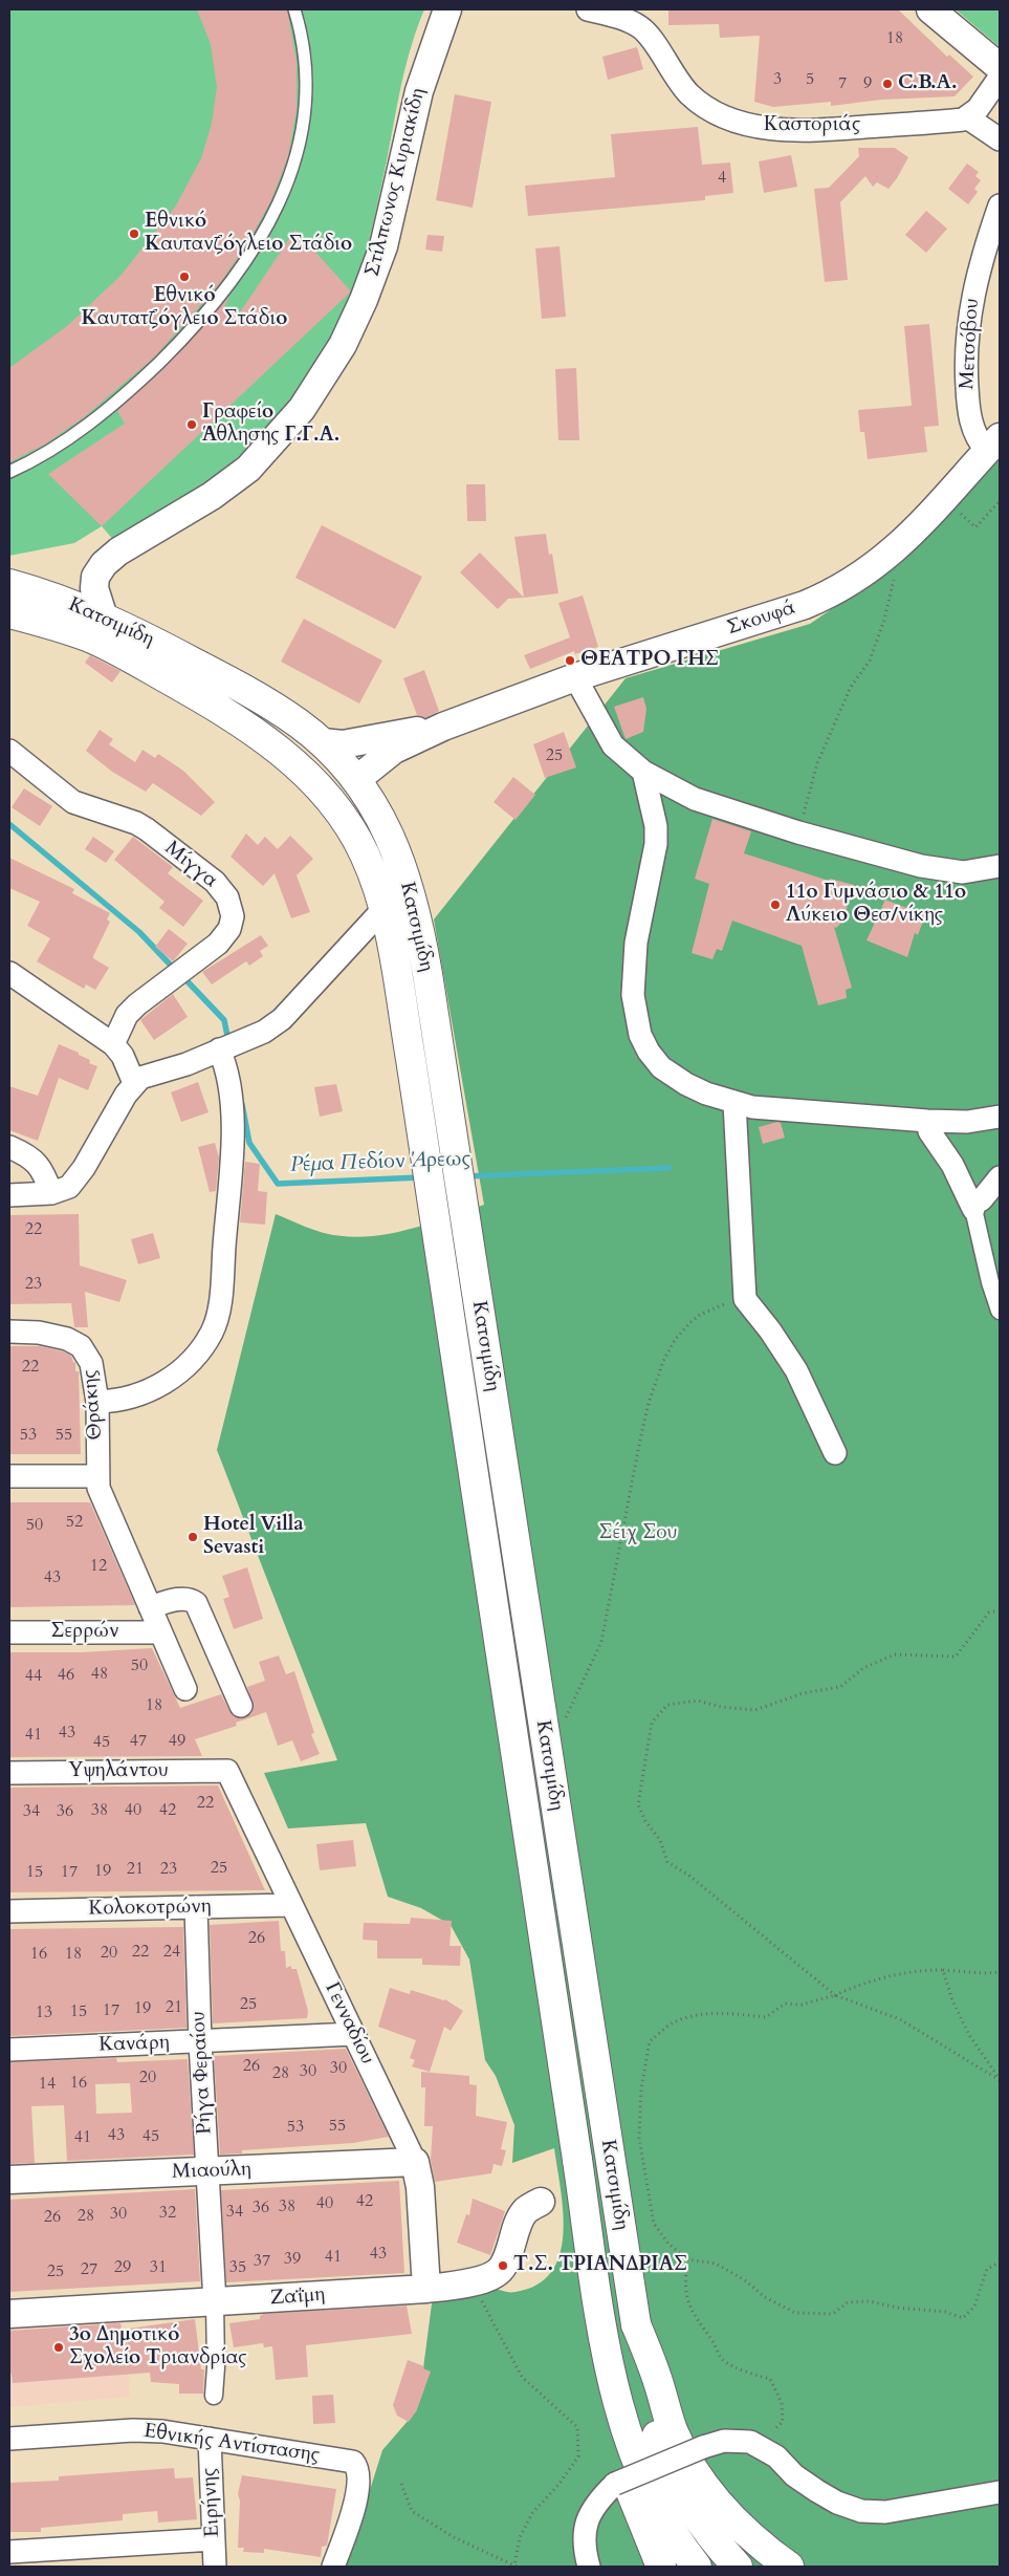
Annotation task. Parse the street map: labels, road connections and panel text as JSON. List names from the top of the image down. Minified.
{"streets":{"main road":["Κατσιμίδη"],"street":["Καστοριάς","Στίλπωνος Κυριακίδη","Μετσόβου","Σκουφά","Μίγγα","Θράκης","Σερρών","Υψηλάντου","Κολοκοτρώνη","Γενναδίου","Κανάρη","Ρήγα Φεραίου","Μιαούλη","Ζαΐμη","Εθνικής Αντίστασης","Ειρήνης"]},"crossings":[["Στίλπωνος Κυριακίδη","Κατσιμίδη"],["Μετσόβου","Σκουφά"],["Σκουφά","Κατσιμίδη"],["Θράκης","Σερρών"],["Υψηλάντου","Γενναδίου"],["Κολοκοτρώνη","Γενναδίου"],["Κολοκοτρώνη","Ρήγα Φεραίου"],["Γενναδίου","Κανάρη"],["Γενναδίου","Μιαούλη"],["Γενναδίου","Ζαΐμη"],["Κανάρη","Ρήγα Φεραίου"],["Ρήγα Φεραίου","Μιαούλη"],["Ρήγα Φεραίου","Ζαΐμη"],["Εθνικής Αντίστασης","Ειρήνης"]],"water":["Ρέμα Πεδίον Άρεως"],"parks":["Σέιχ Σου"],"places":["C.B.A.","Εθνικό Καυτανζόγλειο Στάδιο","Εθνικό Καυτατζόγλειο Στάδιο","Γραφείο Άθλησης Γ.Γ.Α.","ΘΕΑΤΡΟ ΓΗΣ","11ο Γυμνάσιο & 11ο Λύκειο Θεσ/νίκης","Hotel Villa Sevasti","Τ.Σ. ΤΡΙΑΝΔΡΙΑΣ","3ο Δημοτικό Σχολείο Τριανδρίας"],"house_numbers":["18","3","5","7","9","4","25","22","23","22","53","55","52","50","12","43","50","48","46","44","18","43","41","47","49","45","22","38","40","42","34","36","25","21","23","19","15","17","26","22","24","20","16","18","25","21","19","17","15","13","26","30","30","28","20","16","14","55","53","43","45","41","42","40","38","36","34","32","30","28","26","43","41","39","37","29","31","35","27","25"]}
